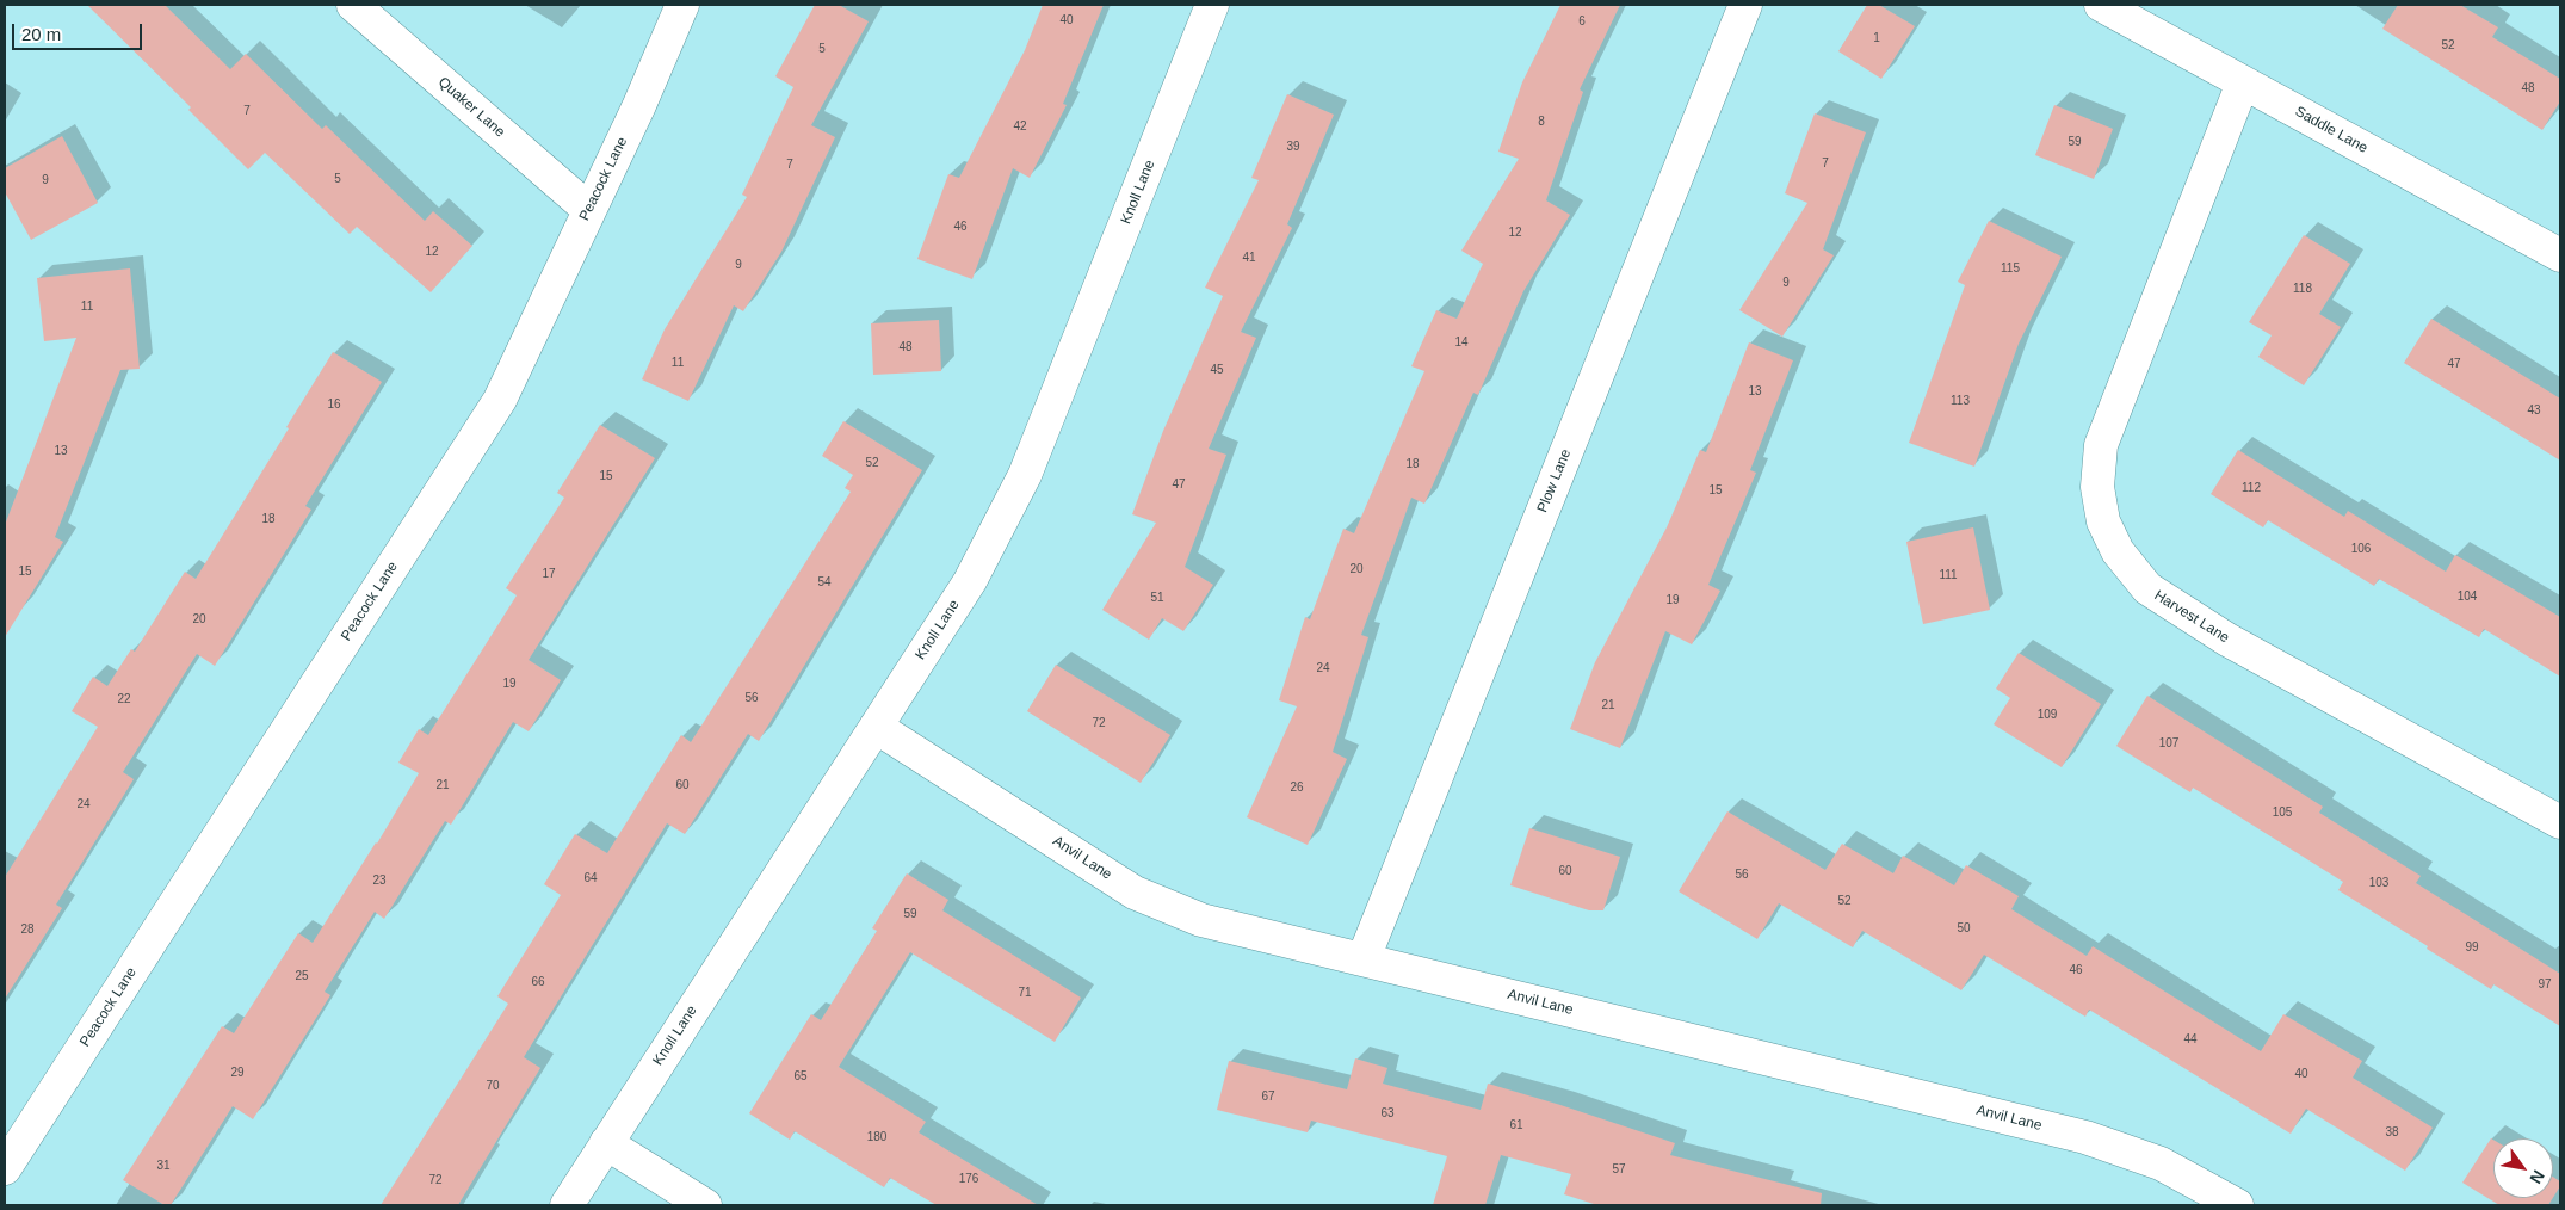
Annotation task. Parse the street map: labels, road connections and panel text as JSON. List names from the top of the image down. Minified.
{"streets":{"street":["Quaker Lane","Saddle Lane","Peacock Lane","Knoll Lane","Plow Lane","Harvest Lane","Anvil Lane"]},"crossings":[["Quaker Lane","Peacock Lane"],["Saddle Lane","Harvest Lane"],["Knoll Lane","Anvil Lane"],["Plow Lane","Anvil Lane"]],"house_numbers":["40","6","1","52","5","48","7","8","42","59","39","7","7","5","9","46","12","12","41","9","115","9","118","11","14","48","11","47","45","13","113","16","43","13","52","18","15","47","112","15","18","106","20","15","17","111","54","104","51","19","20","24","19","56","22","21","109","72","107","21","60","26","24","105","60","56","64","23","103","52","59","50","28","99","46","25","66","97","71","44","29","40","65","70","67","63","61","38","180","31","57","176","72"],"scale_bar":"20 m","north":"bottom right"}
